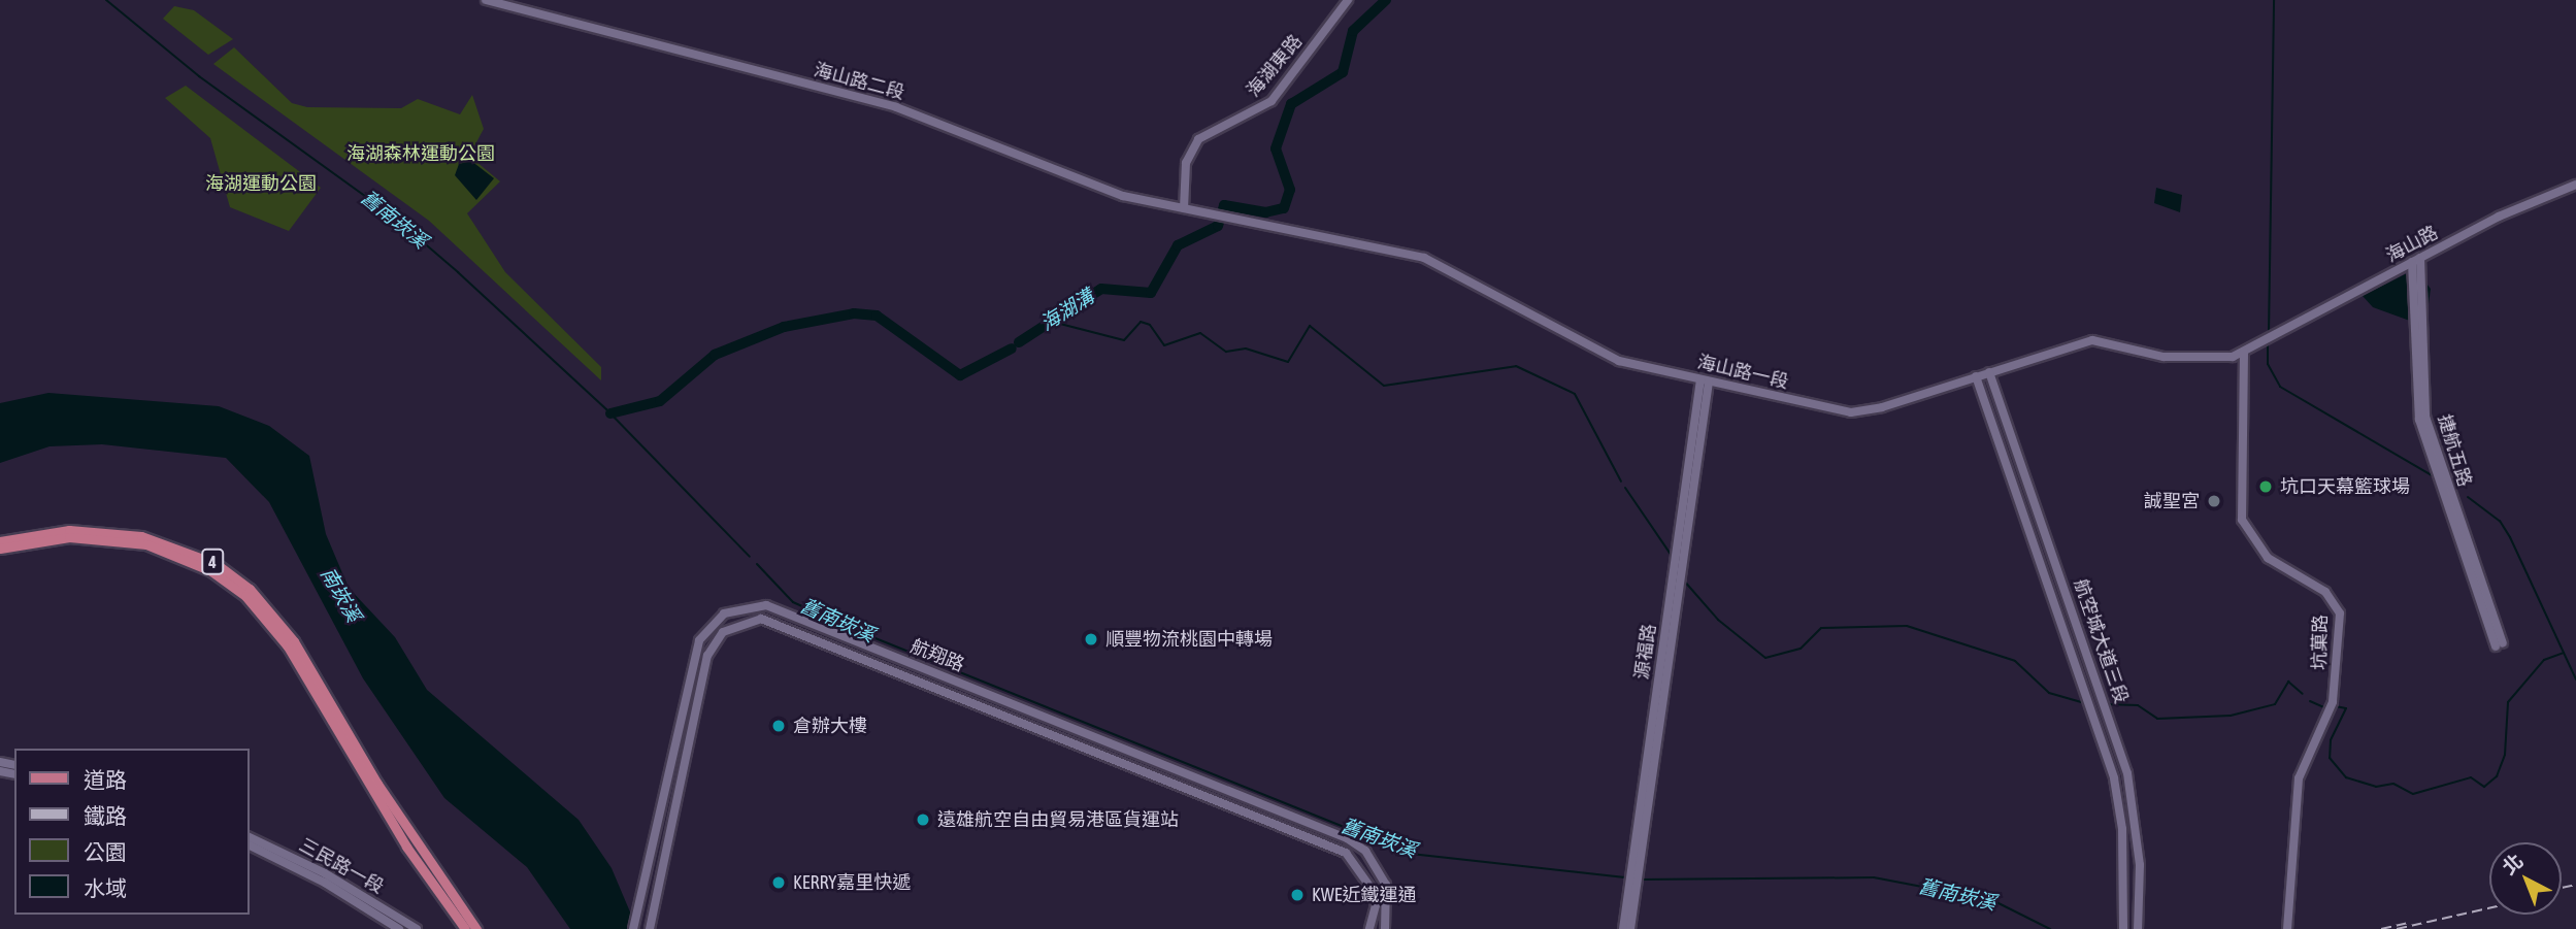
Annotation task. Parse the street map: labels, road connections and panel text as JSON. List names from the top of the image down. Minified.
{"streets":{"main road":["4"],"street":["海湖東路","海山路二段","海山路","海山路一段","捷航五路","航空城大道三段","坑菓路","源福路","航翔路","三民路一段"]},"crossings":[["海湖東路","海山路二段"],["海山路二段","海山路一段"],["海山路","海山路一段"],["海山路","捷航五路"],["海山路一段","航空城大道三段"],["海山路一段","坑菓路"],["海山路一段","源福路"]],"water":["舊南崁溪","海湖溝","南崁溪"],"parks":["海湖森林運動公園","海湖運動公園"],"places":["坑口天幕籃球場","誠聖宮","順豐物流桃園中轉場","倉辦大樓","遠雄航空自由貿易港區貨運站","KERRY嘉里快遞","KWE近鐵運通"],"legend":["道路","鐵路","公園","水域"],"north":"top left"}
